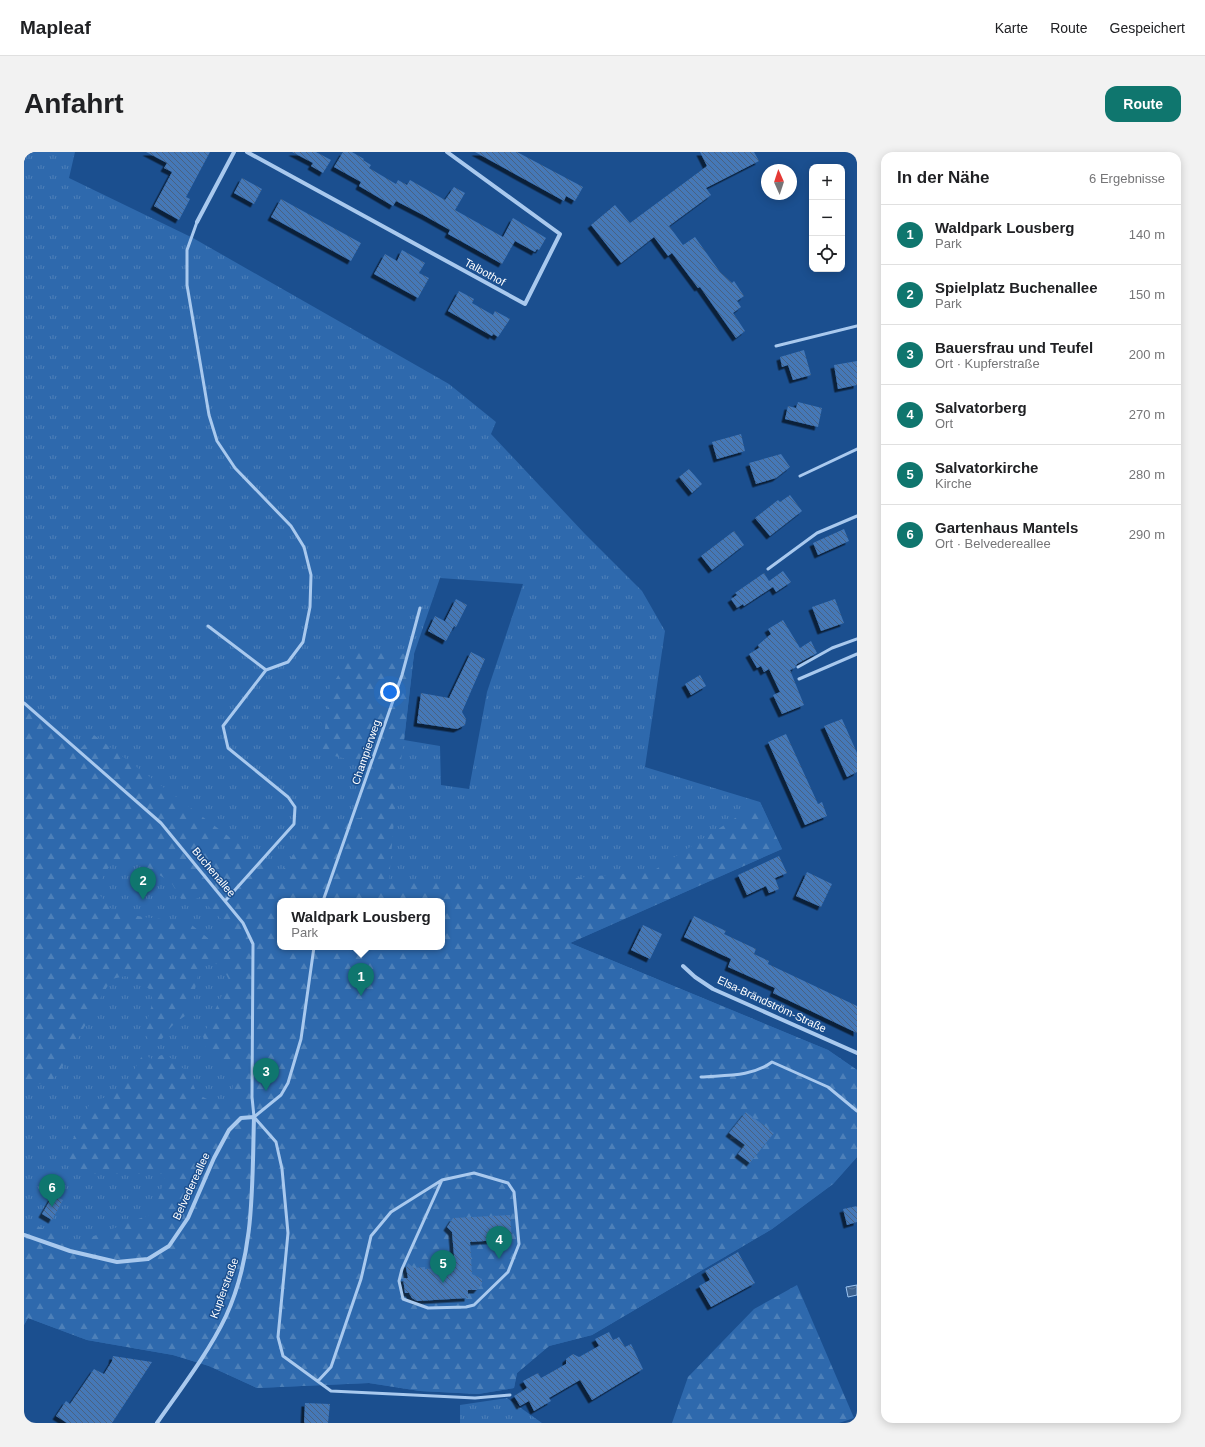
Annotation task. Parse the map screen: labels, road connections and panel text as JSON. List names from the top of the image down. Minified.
{"streets":{"street":["Talbothof","Elsa-Brändström-Straße","Belvedereallee","Kupferstraße"],"lane":["Champierweg","Buchenallee"]},"crossings":[["Buchenallee","Belvedereallee"],["Buchenallee","Kupferstraße"],["Belvedereallee","Kupferstraße"]],"north":"top","page":{"header":"Mapleaf","nav":["Karte","Route","Gespeichert"],"buttons":"Route","title":"Anfahrt","heading":["In der Nähe","6 Ergebnisse"],"map_buttons":["+","−"],"list":[{"mark":"1","name":"Waldpark Lousberg","note":"Park","value":"140 m"},{"mark":"2","name":"Spielplatz Buchenallee","note":"Park","value":"150 m"},{"mark":"3","name":"Bauersfrau und Teufel","note":"Ort · Kupferstraße","value":"200 m"},{"mark":"4","name":"Salvatorberg","note":"Ort","value":"270 m"},{"mark":"5","name":"Salvatorkirche","note":"Kirche","value":"280 m"},{"mark":"6","name":"Gartenhaus Mantels","note":"Ort · Belvedereallee","value":"290 m"}],"pins":["2","1","3","6","4","5"],"popup":["Waldpark Lousberg","Park"]}}
